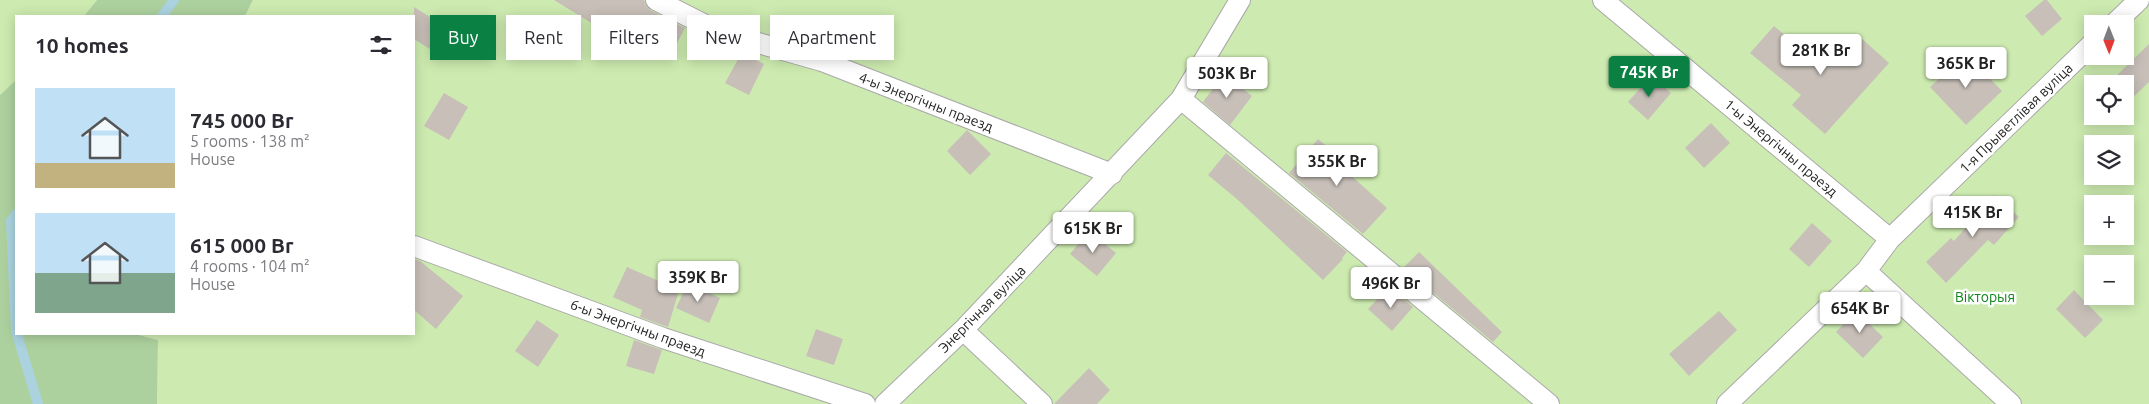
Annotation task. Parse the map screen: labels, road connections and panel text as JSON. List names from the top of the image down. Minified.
{"streets":{"lane":["4-ы Энергічны праезд","1-я Прыветлівая вуліца","1-ы Энергічны праезд","Энергічная вуліца","6-ы Энергічны праезд"]},"crossings":[["4-ы Энергічны праезд","Энергічная вуліца"],["1-я Прыветлівая вуліца","1-ы Энергічны праезд"]],"parks":["Вікторыя"],"north":"bottom","page":{"map_buttons":["+","−"],"chip":["Buy","Rent","Filters","New","Apartment"],"heading":"10 homes","price":["281K Br","365K Br","745K Br","503K Br","355K Br","415K Br","615K Br","359K Br","496K Br","654K Br"],"list":[{"name":"745 000 Br","note":"5 rooms · 138 m² · House"},{"name":"615 000 Br","note":"4 rooms · 104 m² · House"}]}}
